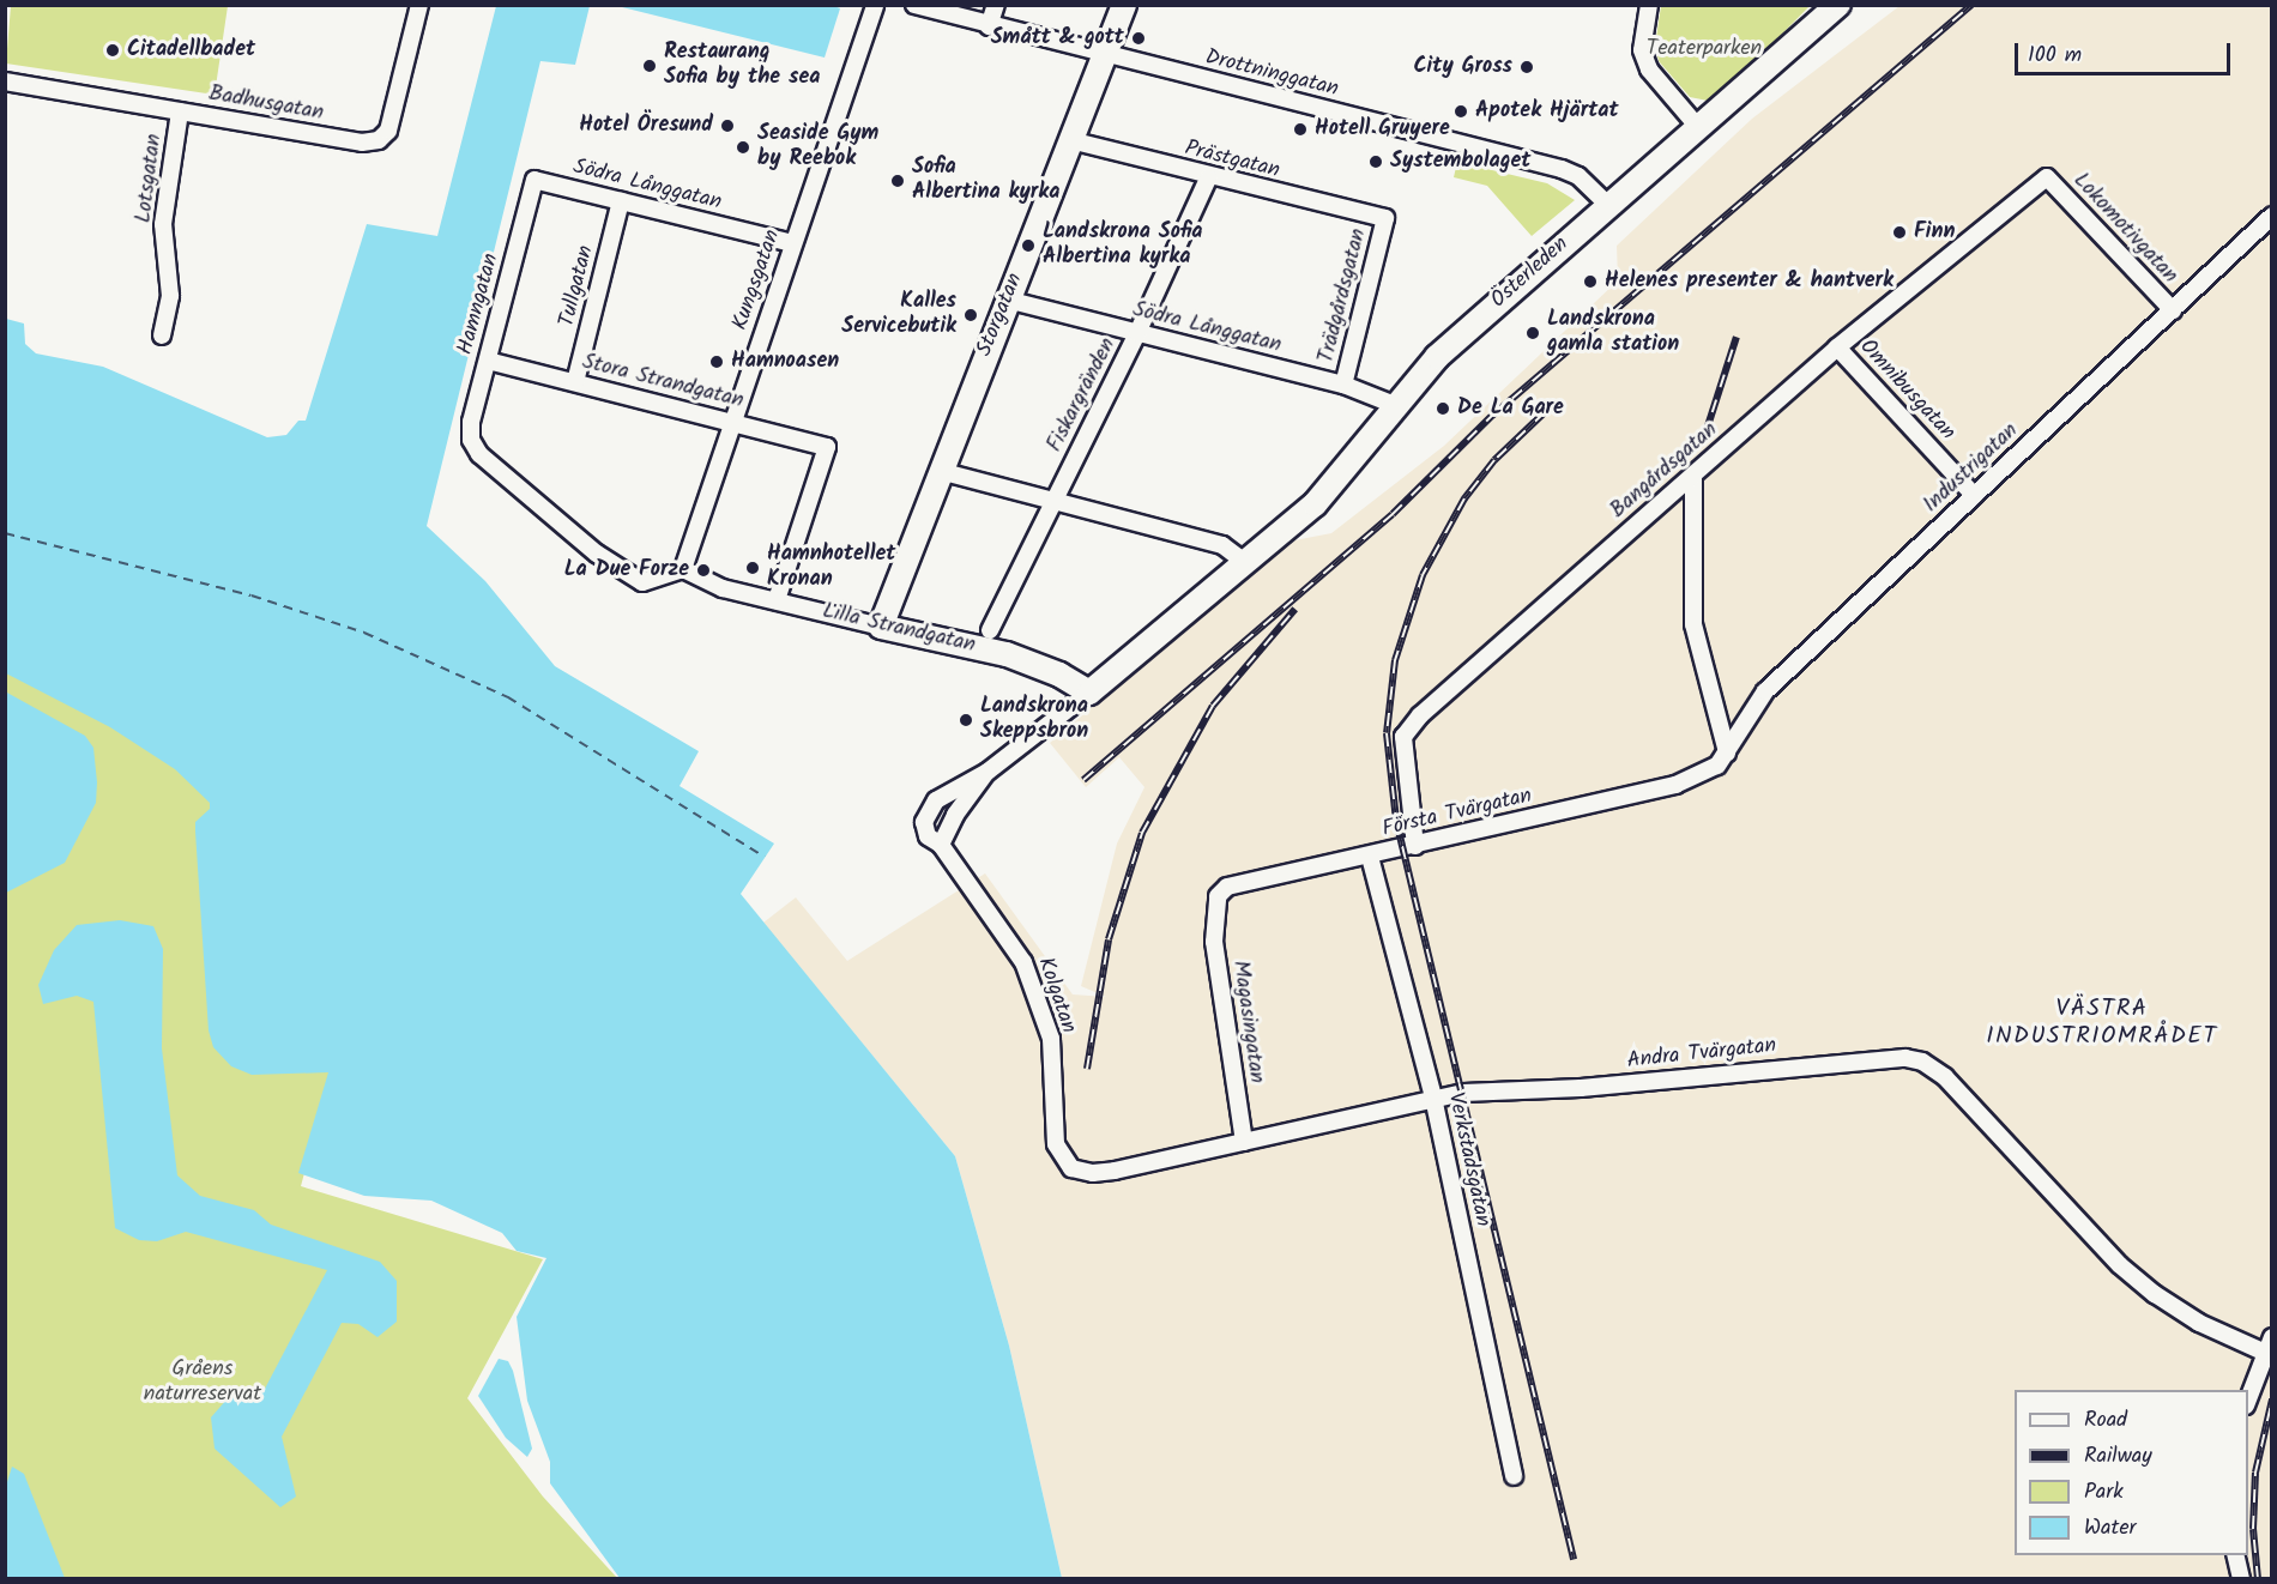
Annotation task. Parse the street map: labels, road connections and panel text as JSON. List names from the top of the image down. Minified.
{"streets":{"street":["Drottninggatan","Badhusgatan","Prästgatan","Lotsgatan","Södra Långgatan","Lokomotivgatan","Österleden","Kungsgatan","Tullgatan","Trädgårdsgatan","Hamngatan","Storgatan","Stora Strandgatan","Omnibusgatan","Fiskargränden","Industrigatan","Bangårdsgatan","Lilla Strandgatan","Första Tvärgatan","Kolgatan","Magasingatan","Andra Tvärgatan","Verkstadsgatan"]},"crossings":[["Drottninggatan","Österleden"],["Drottninggatan","Storgatan"],["Badhusgatan","Lotsgatan"],["Prästgatan","Trädgårdsgatan"],["Prästgatan","Storgatan"],["Prästgatan","Fiskargränden"],["Södra Långgatan","Österleden"],["Södra Långgatan","Kungsgatan"],["Södra Långgatan","Tullgatan"],["Södra Långgatan","Trädgårdsgatan"],["Södra Långgatan","Hamngatan"],["Södra Långgatan","Storgatan"],["Södra Långgatan","Fiskargränden"],["Lokomotivgatan","Industrigatan"],["Lokomotivgatan","Bangårdsgatan"],["Kungsgatan","Hamngatan"],["Kungsgatan","Stora Strandgatan"],["Kungsgatan","Lilla Strandgatan"],["Tullgatan","Stora Strandgatan"],["Hamngatan","Stora Strandgatan"],["Hamngatan","Lilla Strandgatan"],["Storgatan","Lilla Strandgatan"],["Stora Strandgatan","Lilla Strandgatan"],["Omnibusgatan","Industrigatan"],["Omnibusgatan","Bangårdsgatan"],["Industrigatan","Första Tvärgatan"],["Bangårdsgatan","Första Tvärgatan"],["Lilla Strandgatan","Kolgatan"],["Första Tvärgatan","Magasingatan"],["Första Tvärgatan","Verkstadsgatan"],["Kolgatan","Andra Tvärgatan"],["Magasingatan","Andra Tvärgatan"],["Andra Tvärgatan","Verkstadsgatan"]],"districts":["VÄSTRA INDUSTRIOMRÅDET"],"parks":["Teaterparken","Gråens naturreservat"],"places":["Smått & gott","Citadellbadet","Restaurang Sofia by the sea","City Gross","Apotek Hjärtat","Hotel Öresund","Hotell Gruyere","Seaside Gym by Reebok","Systembolaget","Sofia Albertina kyrka","Finn","Landskrona Sofia Albertina kyrka","Helenes presenter & hantverk","Kalles Servicebutik","Landskrona gamla station","Hamnoasen","De La Gare","Hamnhotellet Kronan","La Due Forze","Landskrona Skeppsbron"],"legend":["Road","Railway","Park","Water"],"scale_bar":"100 m"}
